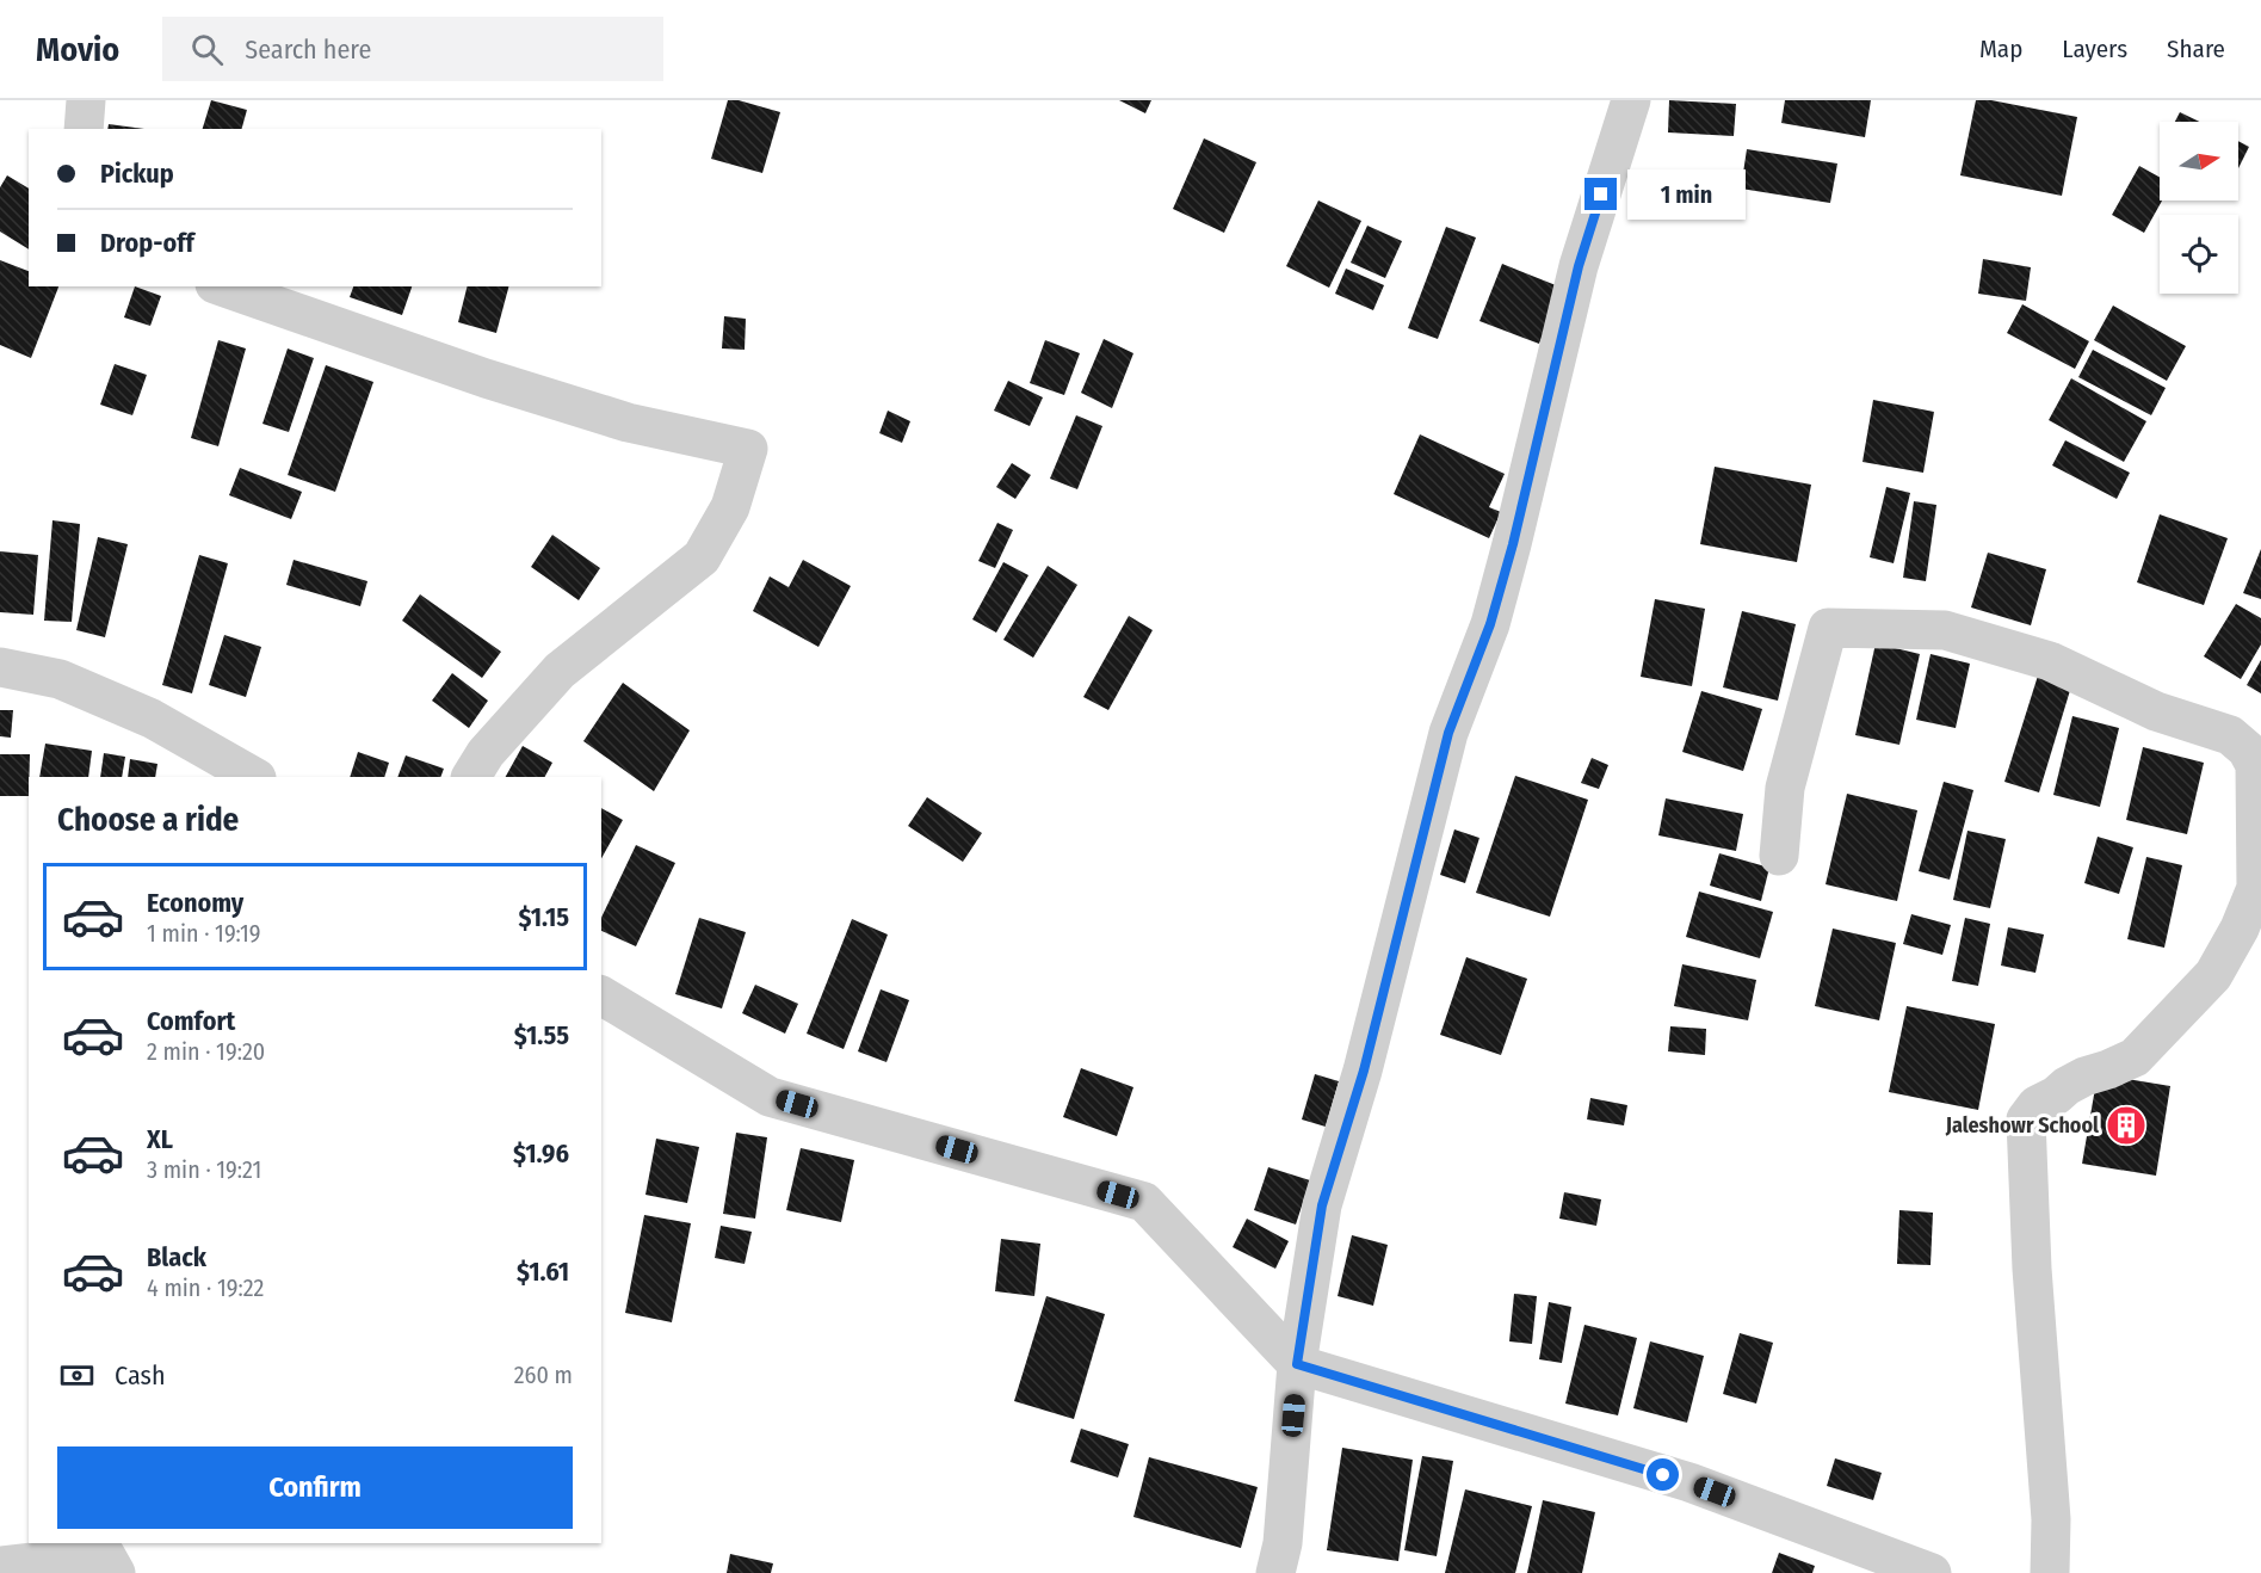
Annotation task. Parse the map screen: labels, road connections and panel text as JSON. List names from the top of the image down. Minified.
{"places":{"building":["Jaleshowr School"]},"north":"right","page":{"header":"Movio","search":"Search here","nav":["Map","Layers","Share"],"banner":["Pickup","Drop-off"],"bubble":"1 min","heading":"Choose a ride","list":[{"name":"Economy","note":"1 min · 19:19","value":"$1.15"},{"name":"Comfort","note":"2 min · 19:20","value":"$1.55"},{"name":"XL","note":"3 min · 19:21","value":"$1.96"},{"name":"Black","note":"4 min · 19:22","value":"$1.61"}],"pay":["Cash","260 m"],"buttons":"Confirm"}}
